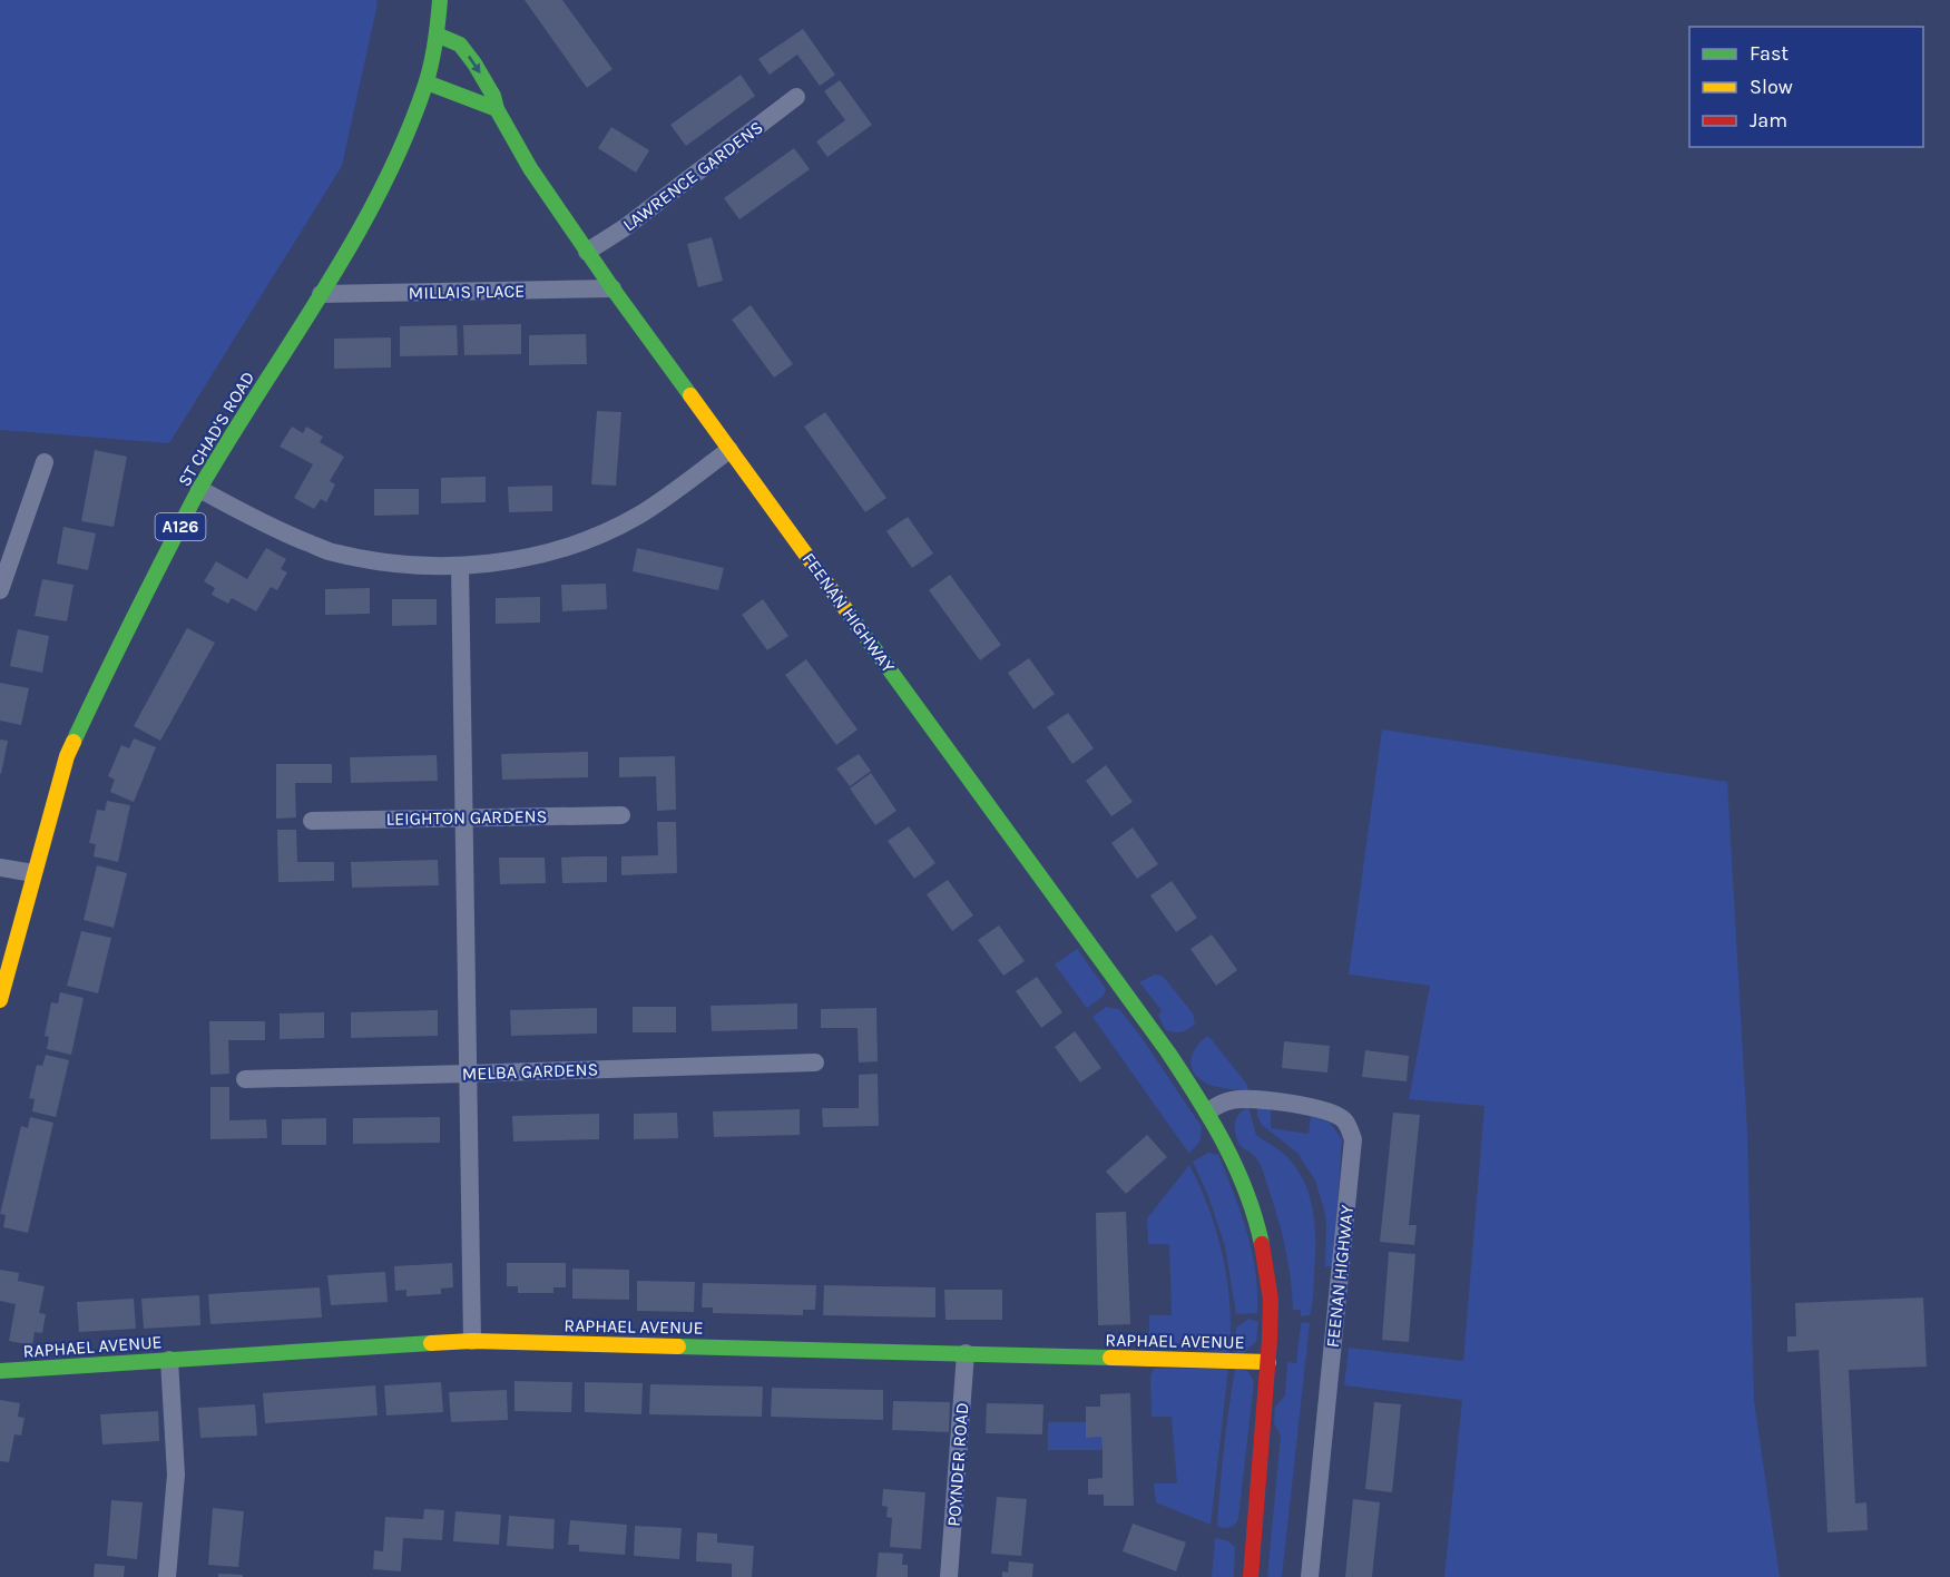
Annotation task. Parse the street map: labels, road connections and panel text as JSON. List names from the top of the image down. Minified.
{"streets":{"street":["LAWRENCE GARDENS","MILLAIS PLACE","ST CHAD'S ROAD","A126","FEENAN HIGHWAY","LEIGHTON GARDENS","MELBA GARDENS","RAPHAEL AVENUE","POYNDER ROAD"]},"crossings":[["LAWRENCE GARDENS","FEENAN HIGHWAY"],["MILLAIS PLACE","ST CHAD'S ROAD"],["MILLAIS PLACE","FEENAN HIGHWAY"],["ST CHAD'S ROAD","FEENAN HIGHWAY"],["FEENAN HIGHWAY","RAPHAEL AVENUE"],["RAPHAEL AVENUE","POYNDER ROAD"]],"legend":["Fast","Slow","Jam"]}
